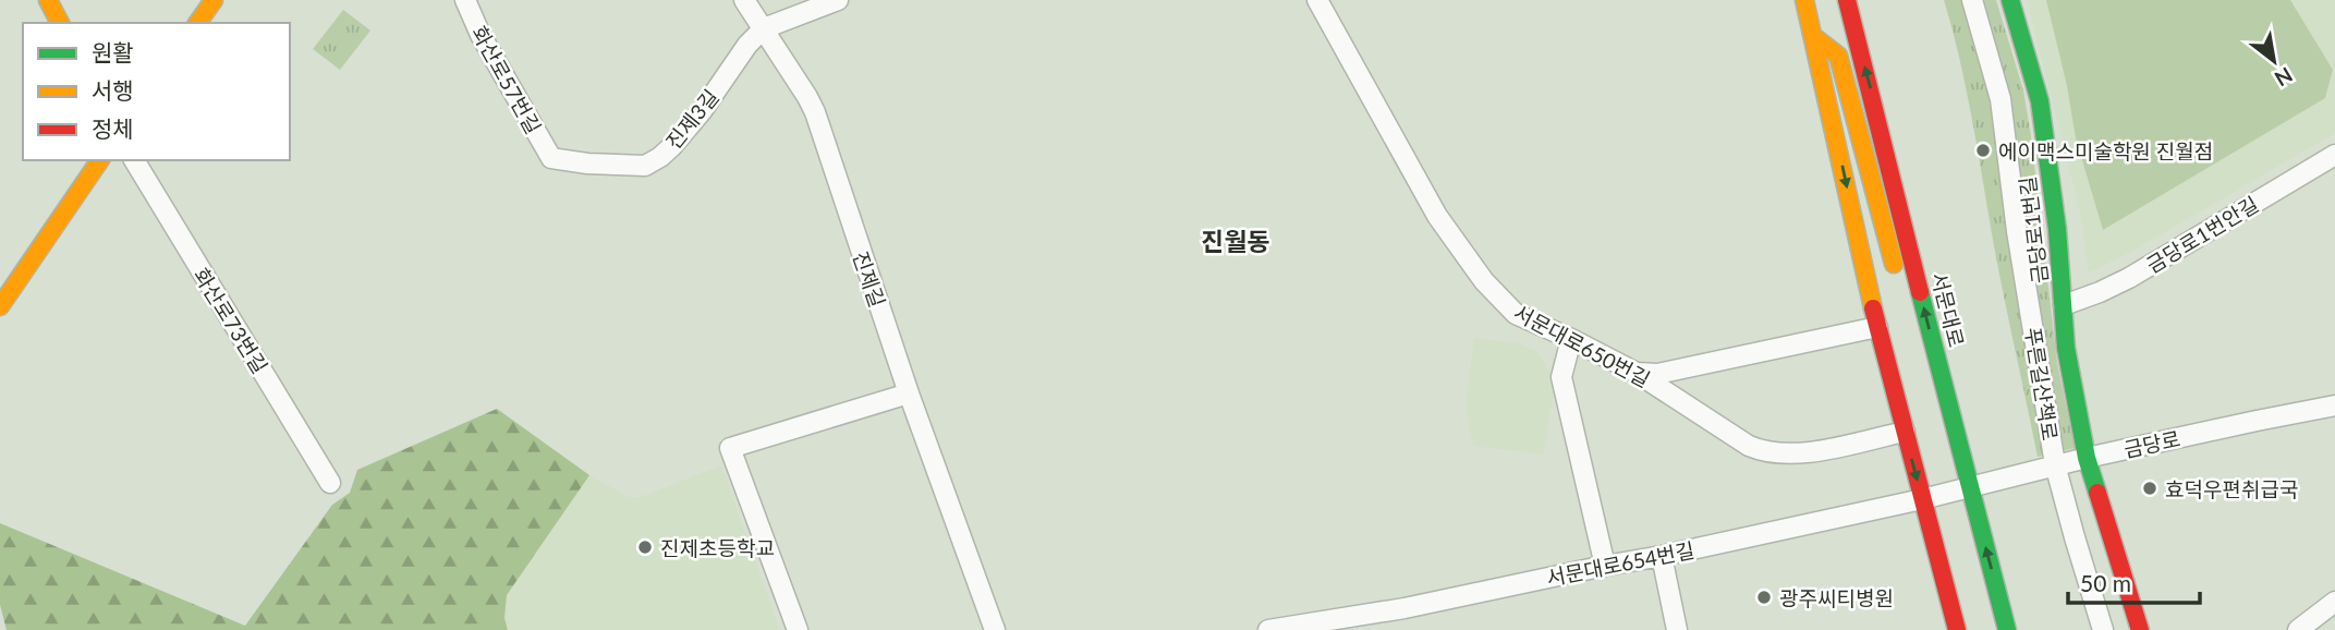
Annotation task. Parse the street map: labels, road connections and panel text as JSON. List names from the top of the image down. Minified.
{"streets":{"main road":["금당로1번길","서문대로"],"street":["화산로57번길","진제3길","금당로1번안길","진제길","화산로73번길","서문대로650번길","푸른길산책로","금당로","서문대로654번길"]},"crossings":[["화산로57번길","진제3길"],["진제3길","진제길"],["금당로1번길","금당로1번안길"],["금당로1번길","금당로"],["서문대로","금당로"],["서문대로","서문대로654번길"],["푸른길산책로","금당로"],["금당로","서문대로654번길"]],"districts":["진월동"],"places":["에이맥스미술학원 진월점","효덕우편취급국","진제초등학교","광주씨티병원"],"legend":["원활","서행","정체"],"scale_bar":"50 m","north":"bottom right"}
